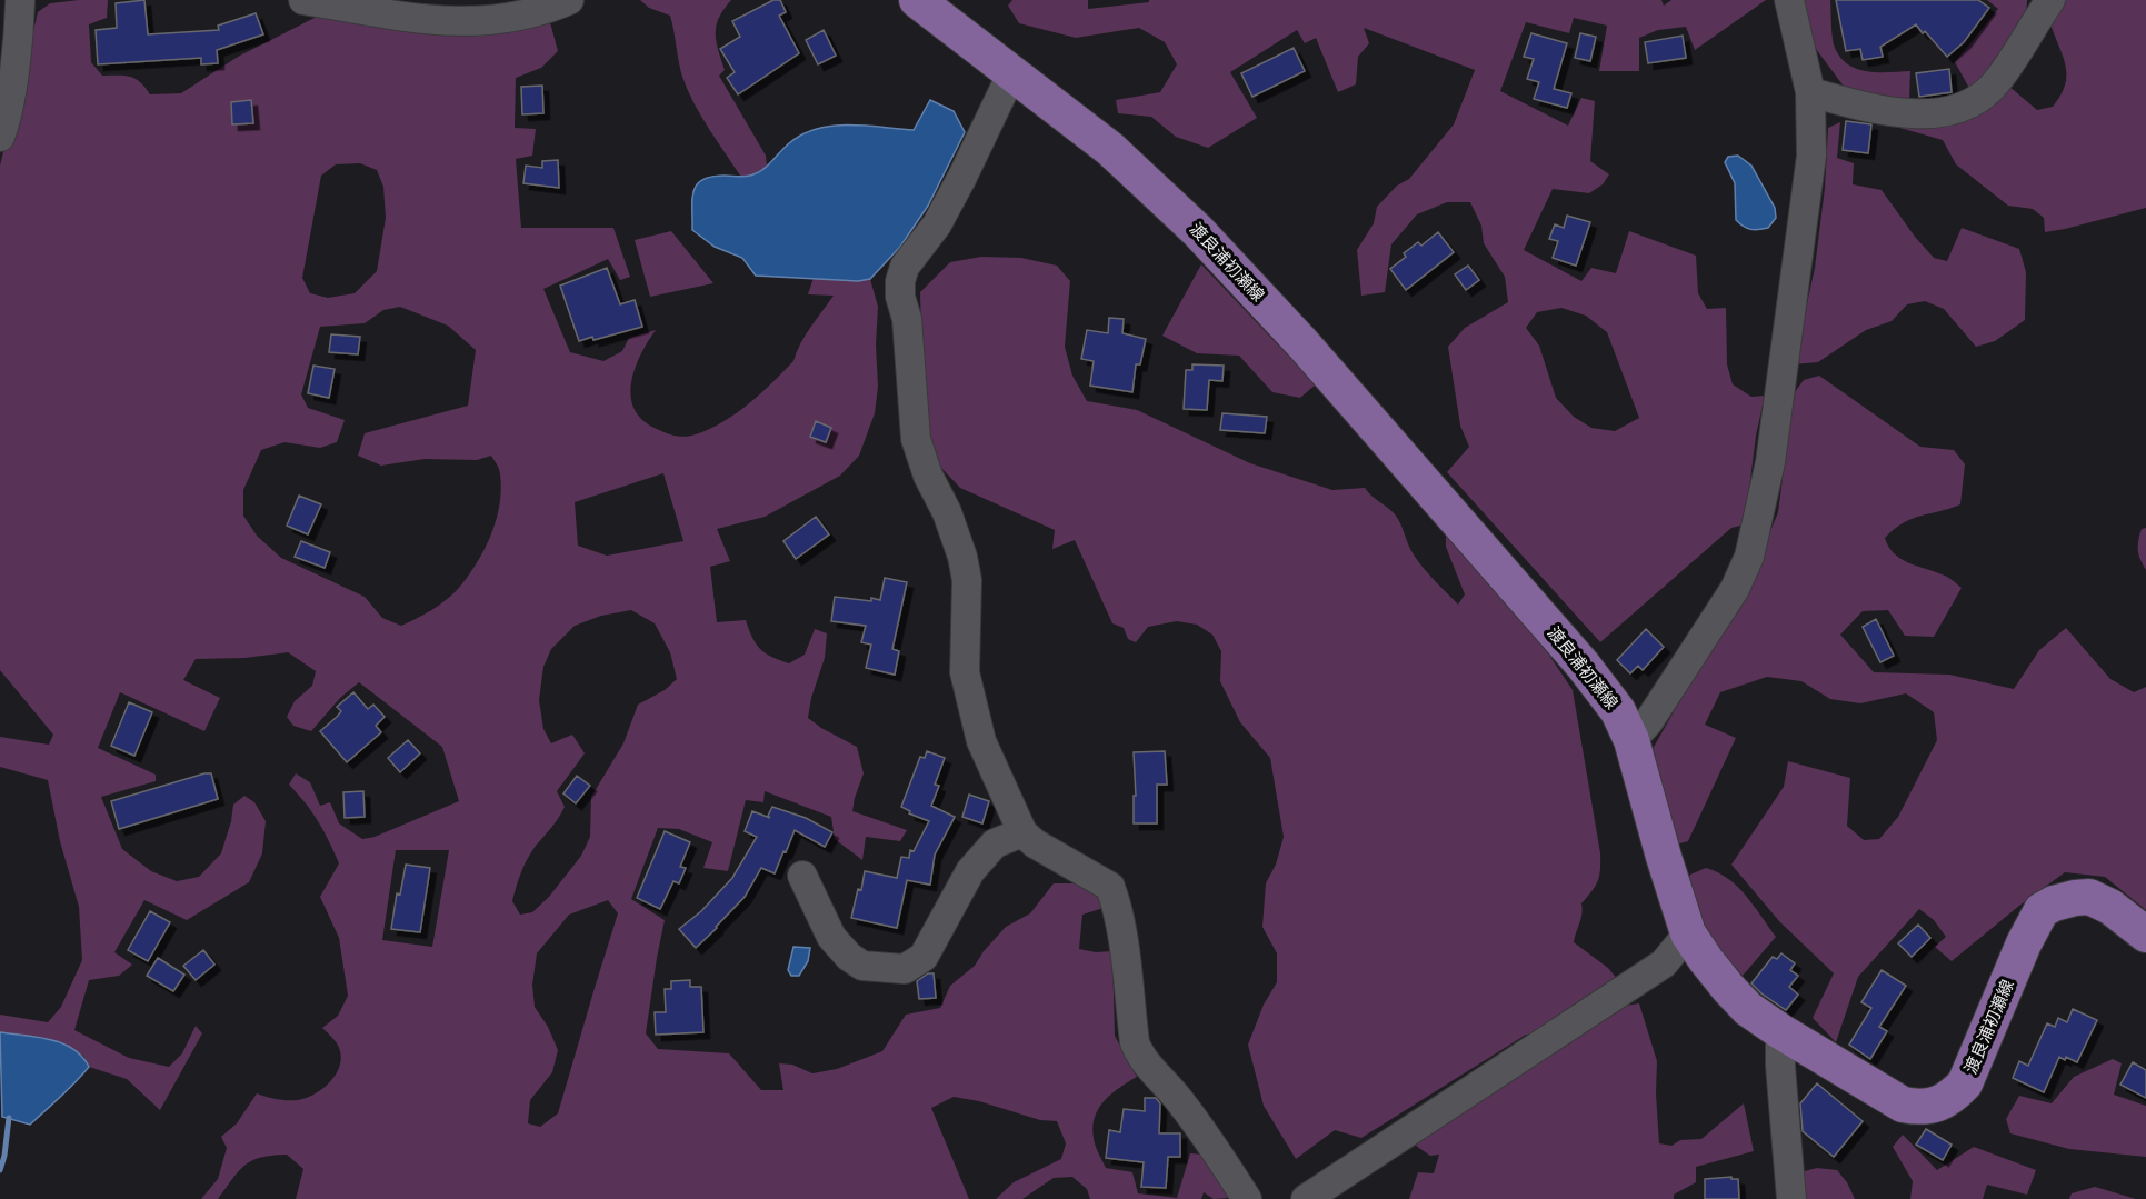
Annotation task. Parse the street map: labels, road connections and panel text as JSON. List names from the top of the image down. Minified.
{"streets":{"main road":["渡良浦初瀬線"]}}
